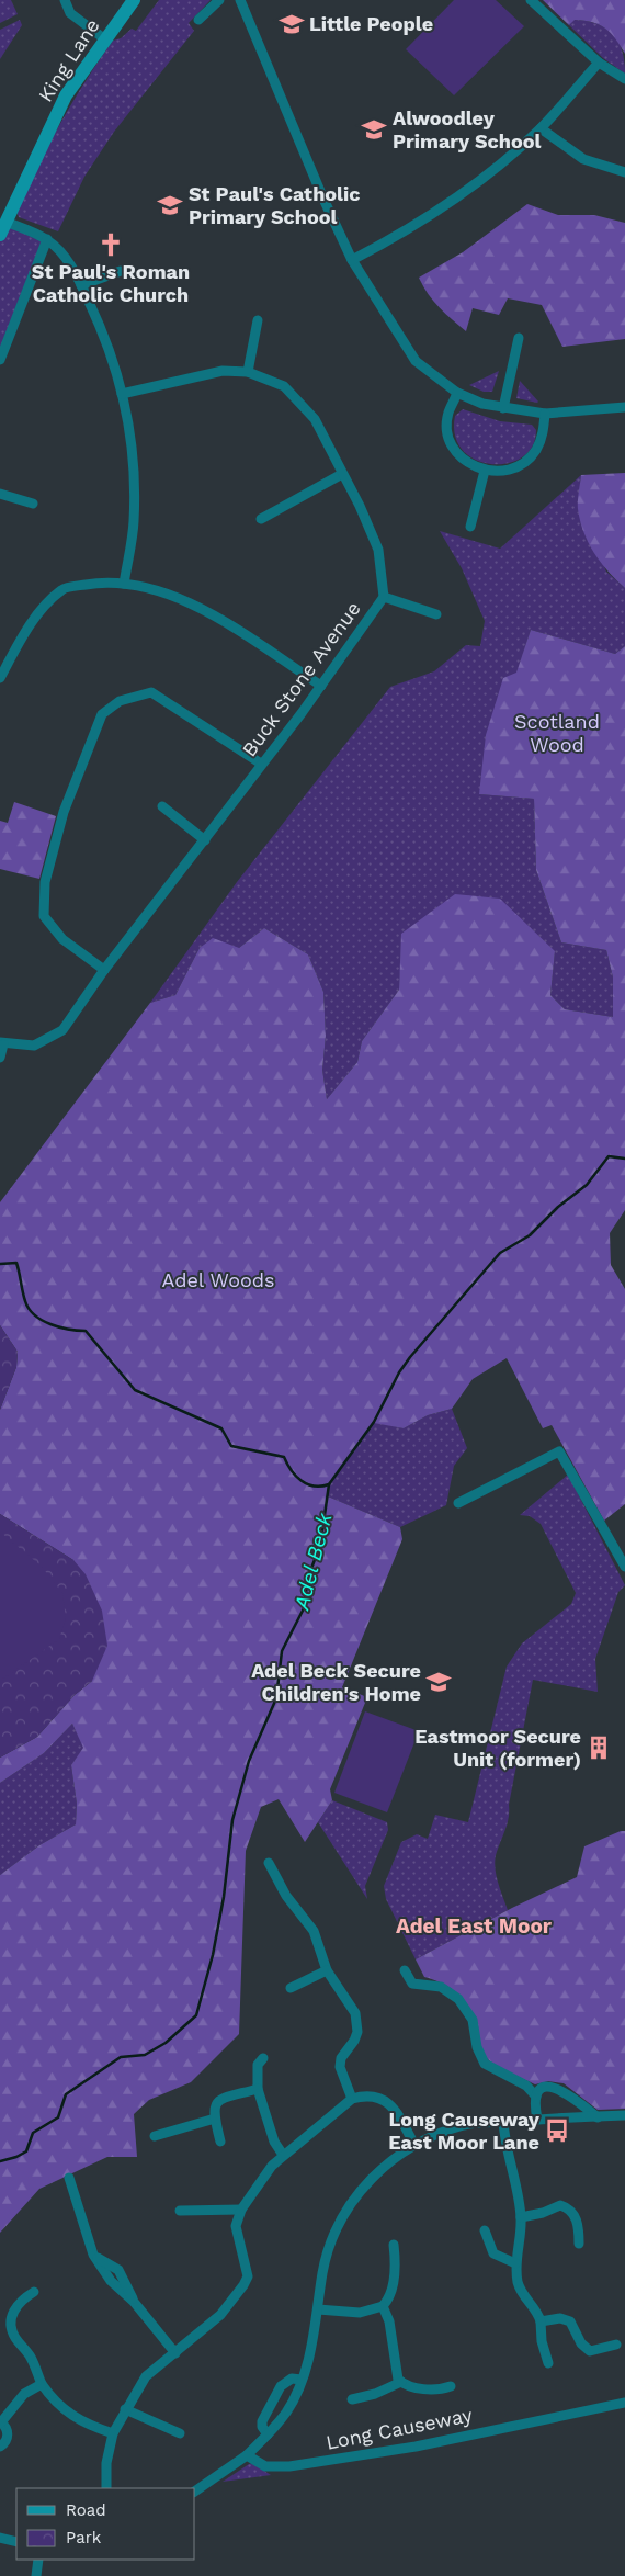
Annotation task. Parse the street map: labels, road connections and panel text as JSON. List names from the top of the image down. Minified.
{"streets":{"street":["King Lane","Buck Stone Avenue","Long Causeway"]},"districts":["Adel East Moor"],"water":["Adel Beck"],"parks":["Scotland Wood","Adel Woods"],"places":{"school or university":["Little People","Alwoodley Primary School","St Paul's Catholic Primary School","Adel Beck Secure Children's Home"],"church":["St Paul's Roman Catholic Church"],"building":["Eastmoor Secure Unit (former)"],"bus stop":["Long Causeway East Moor Lane"]},"legend":["Road","Park"]}
